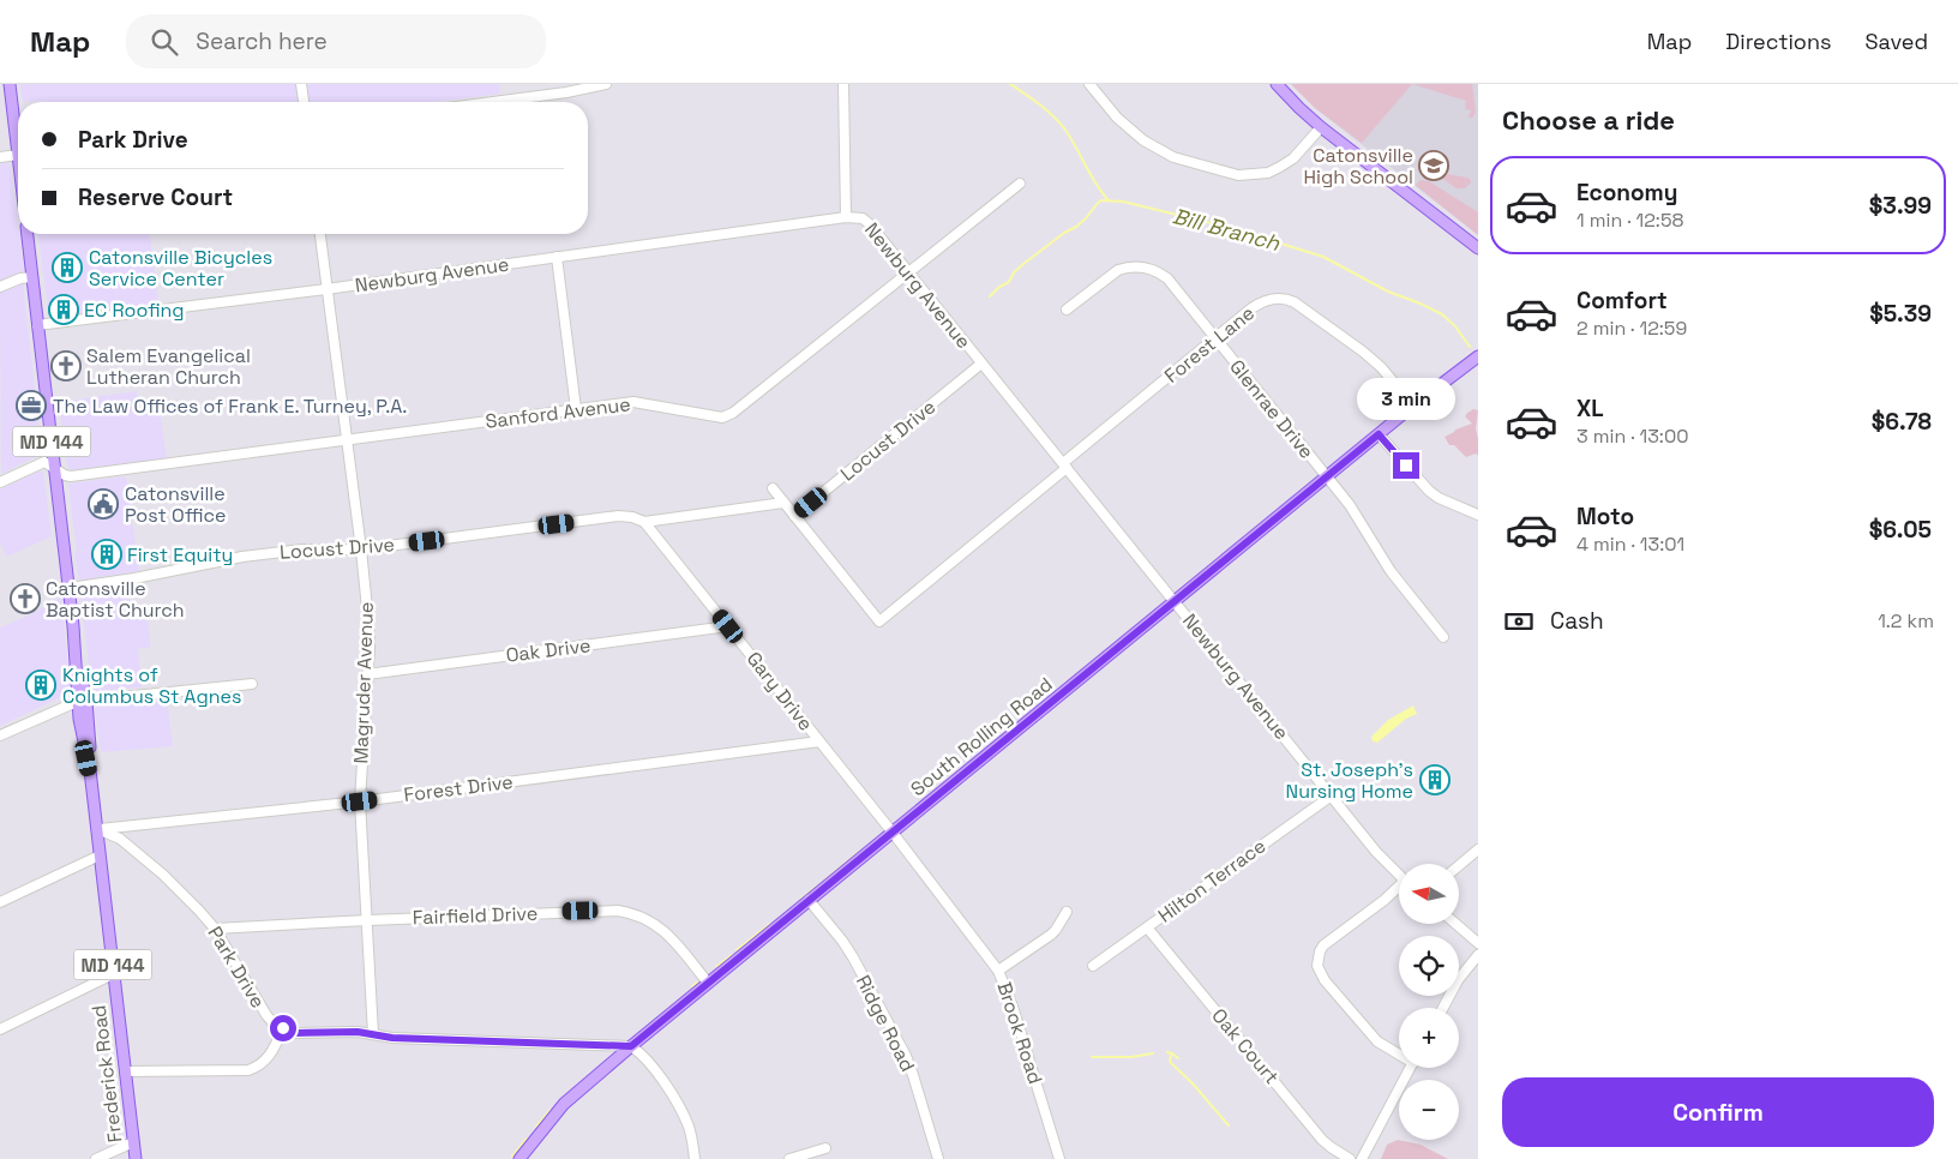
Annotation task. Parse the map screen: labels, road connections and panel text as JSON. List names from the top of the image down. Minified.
{"streets":{"main road":["MD 144","South Rolling Road","Frederick Road"],"street":["Newburg Avenue","Forest Lane","Glenrae Drive","Sanford Avenue","Locust Drive","Oak Drive","Magruder Avenue","Gary Drive","Forest Drive","Hilton Terrace","Fairfield Drive","Park Drive","Ridge Road","Brook Road","Oak Court"]},"crossings":[["Newburg Avenue","Forest Lane"],["Newburg Avenue","Sanford Avenue"],["Newburg Avenue","Locust Drive"],["Newburg Avenue","Magruder Avenue"],["Newburg Avenue","South Rolling Road"],["Newburg Avenue","Hilton Terrace"],["Newburg Avenue","Frederick Road"],["Forest Lane","Glenrae Drive"],["Forest Lane","Locust Drive"],["Forest Lane","South Rolling Road"],["Glenrae Drive","South Rolling Road"],["Sanford Avenue","Magruder Avenue"],["Sanford Avenue","Frederick Road"],["Locust Drive","Magruder Avenue"],["Locust Drive","Gary Drive"],["Locust Drive","Frederick Road"],["Oak Drive","Magruder Avenue"],["Oak Drive","Gary Drive"],["Magruder Avenue","Forest Drive"],["Magruder Avenue","Fairfield Drive"],["Gary Drive","South Rolling Road"],["Gary Drive","Forest Drive"],["Gary Drive","Brook Road"],["South Rolling Road","Fairfield Drive"],["South Rolling Road","Ridge Road"],["South Rolling Road","Brook Road"],["Forest Drive","Park Drive"],["Forest Drive","Frederick Road"],["Hilton Terrace","Oak Court"],["Fairfield Drive","Park Drive"],["Park Drive","Frederick Road"]],"water":["Bill Branch"],"places":{"school or university":["Catonsville High School"],"building":["Catonsville Bicycles Service Center","EC Roofing","First Equity","Knights of Columbus St Agnes","St. Joseph's Nursing Home"],"church":["Salem Evangelical Lutheran Church","Catonsville Baptist Church"],"office":["The Law Offices of Frank E. Turney, P.A."],"public building":["Catonsville Post Office"]},"north":"left","page":{"header":"Map","search":"Search here","nav":["Map","Directions","Saved"],"heading":"Choose a ride","banner":["Park Drive","Reserve Court"],"list":[{"name":"Economy","note":"1 min · 12:58","value":"$3.99"},{"name":"Comfort","note":"2 min · 12:59","value":"$5.39"},{"name":"XL","note":"3 min · 13:00","value":"$6.78"},{"name":"Moto","note":"4 min · 13:01","value":"$6.05"}],"bubble":"3 min","pay":["Cash","1.2 km"],"map_buttons":["+","−"],"buttons":"Confirm"}}
